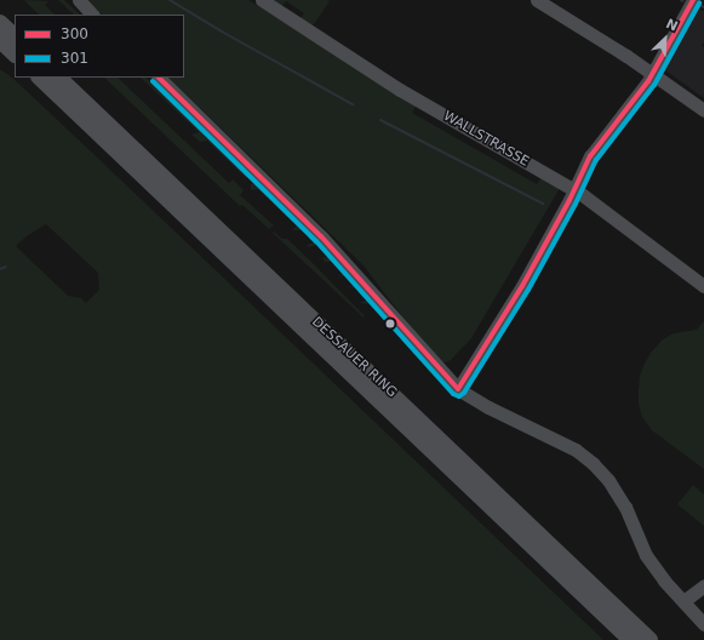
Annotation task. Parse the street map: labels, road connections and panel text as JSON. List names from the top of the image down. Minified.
{"streets":{"main road":["DESSAUER RING"],"street":["WALLSTRASSE"]},"lines":["transit line 300","transit line 301"],"legend":["300","301"],"north":"top right"}
